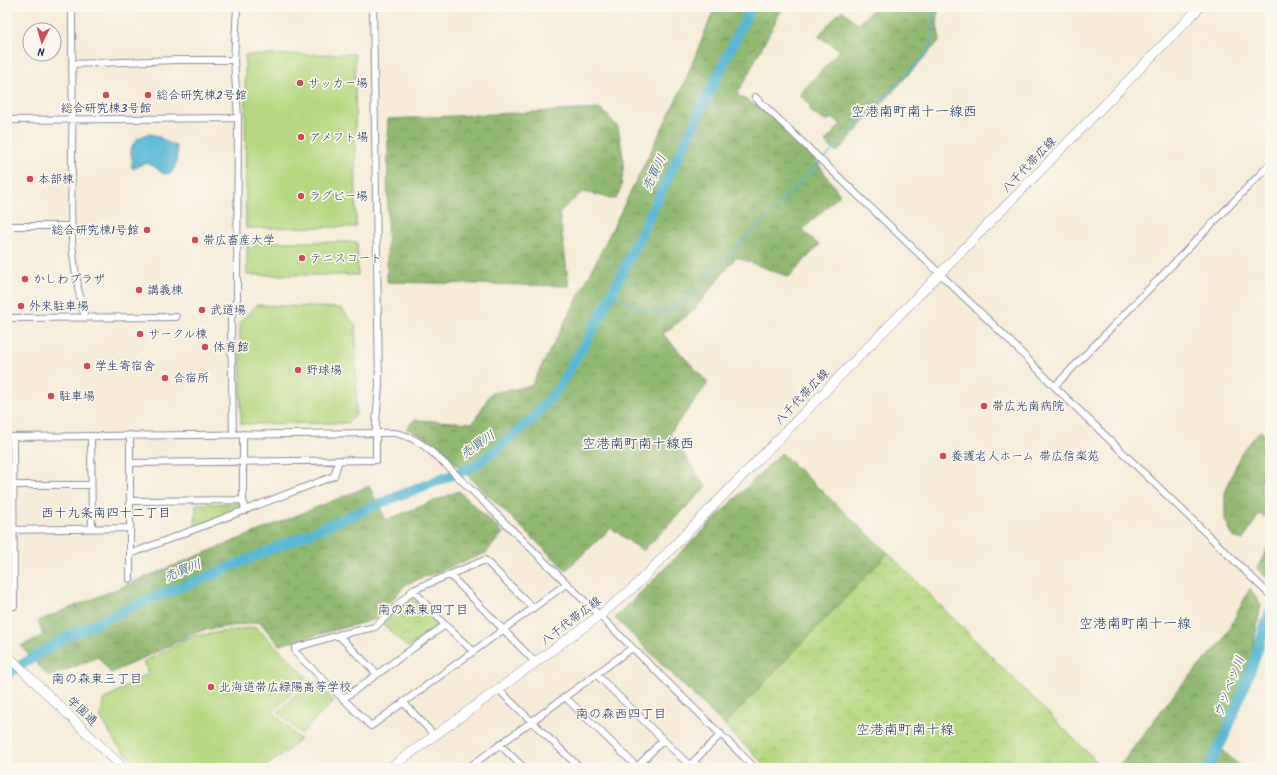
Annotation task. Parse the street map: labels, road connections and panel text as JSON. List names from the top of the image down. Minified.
{"streets":{"main road":["八千代帯広線","学園通"]},"districts":["空港南町南十一線西","空港南町南十線西","西十九条南四十二丁目","南の森東四丁目","空港南町南十一線","南の森東三丁目","南の森西四丁目","空港南町南十線"],"water":["売買川","ウツベツ川"],"places":["サッカー場","総合研究棟3号館","総合研究棟2号館","アメフト場","本部棟","ラグビー場","総合研究棟1号館","帯広畜産大学","テニスコート","かしわプラザ","講義棟","外来駐車場","武道場","サークル棟","体育館","学生寄宿舎","野球場","合宿所","駐車場","帯広光南病院","養護老人ホーム 帯広信楽苑","北海道帯広緑陽高等学校"],"north":"bottom"}
